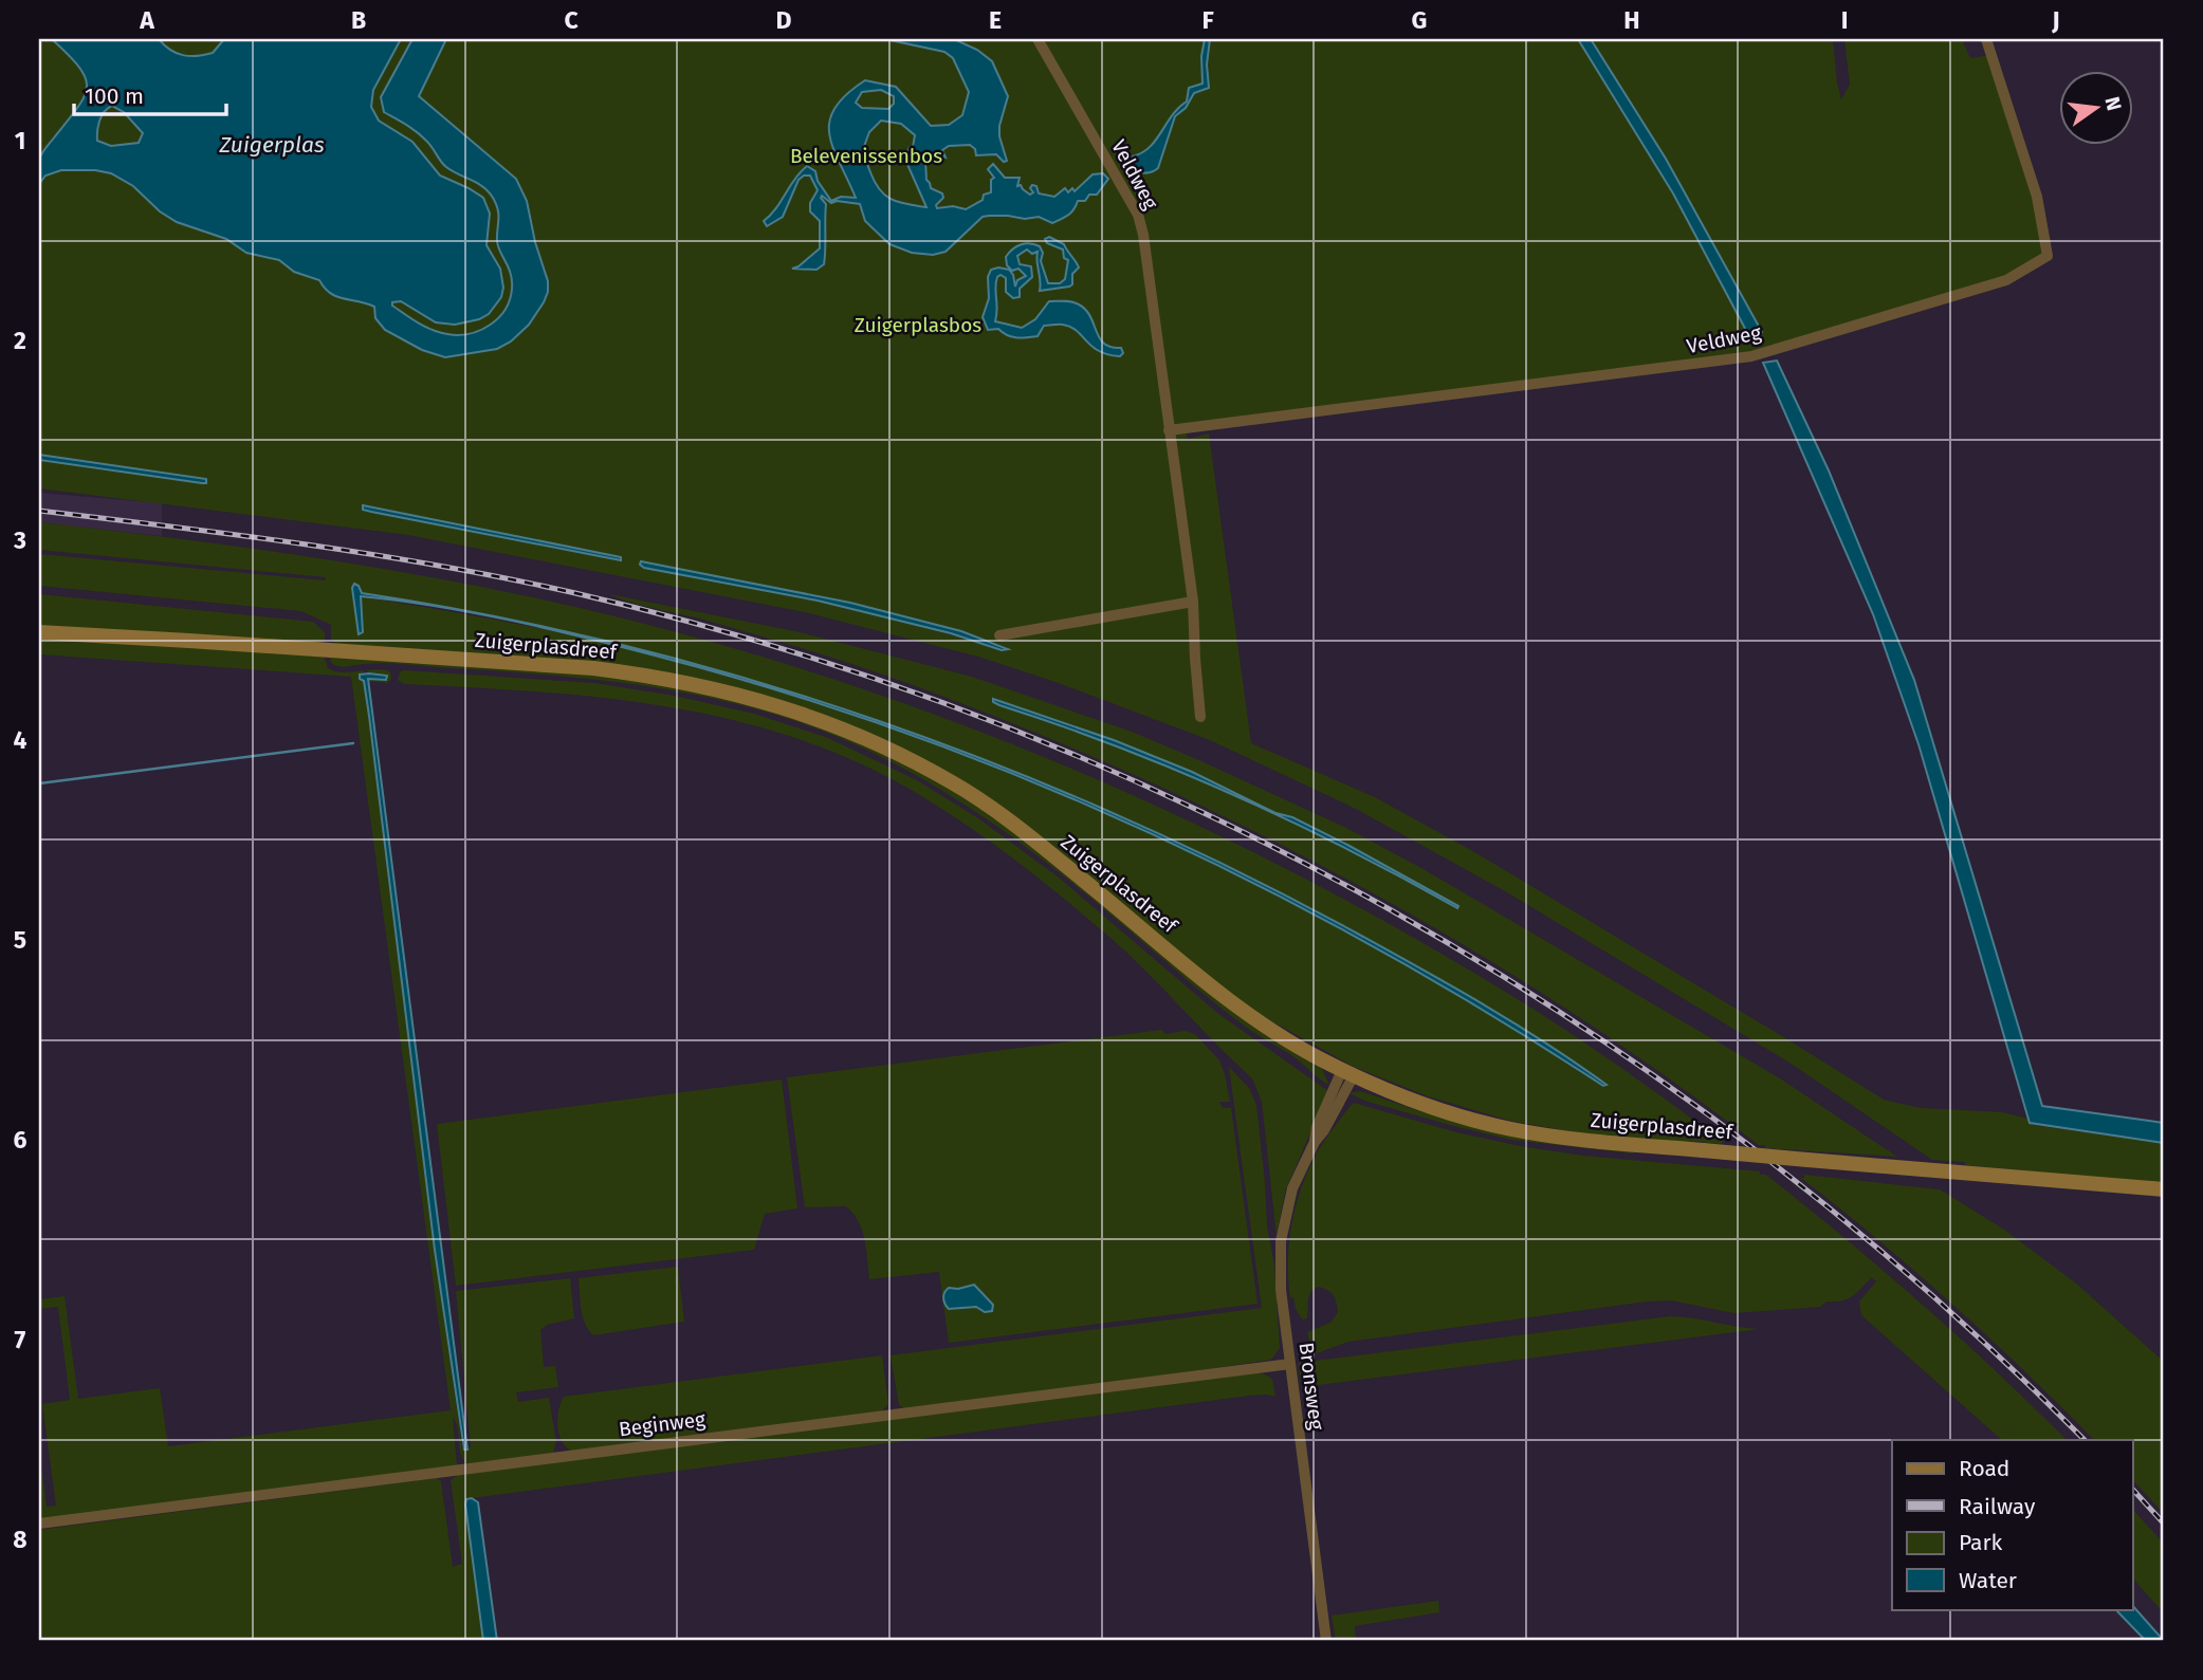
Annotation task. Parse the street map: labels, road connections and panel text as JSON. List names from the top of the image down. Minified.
{"streets":{"main road":["Zuigerplasdreef"],"street":["Veldweg","Bronsweg","Beginweg"]},"crossings":[["Zuigerplasdreef","Bronsweg"],["Bronsweg","Beginweg"]],"water":["Zuigerplas"],"parks":["Belevenissenbos","Zuigerplasbos"],"legend":["Road","Railway","Park","Water"],"scale_bar":"100 m","north":"right","grid":{"columns":["A","B","C","D","E","F","G","H","I","J"],"rows":["1","2","3","4","5","6","7","8"]}}
